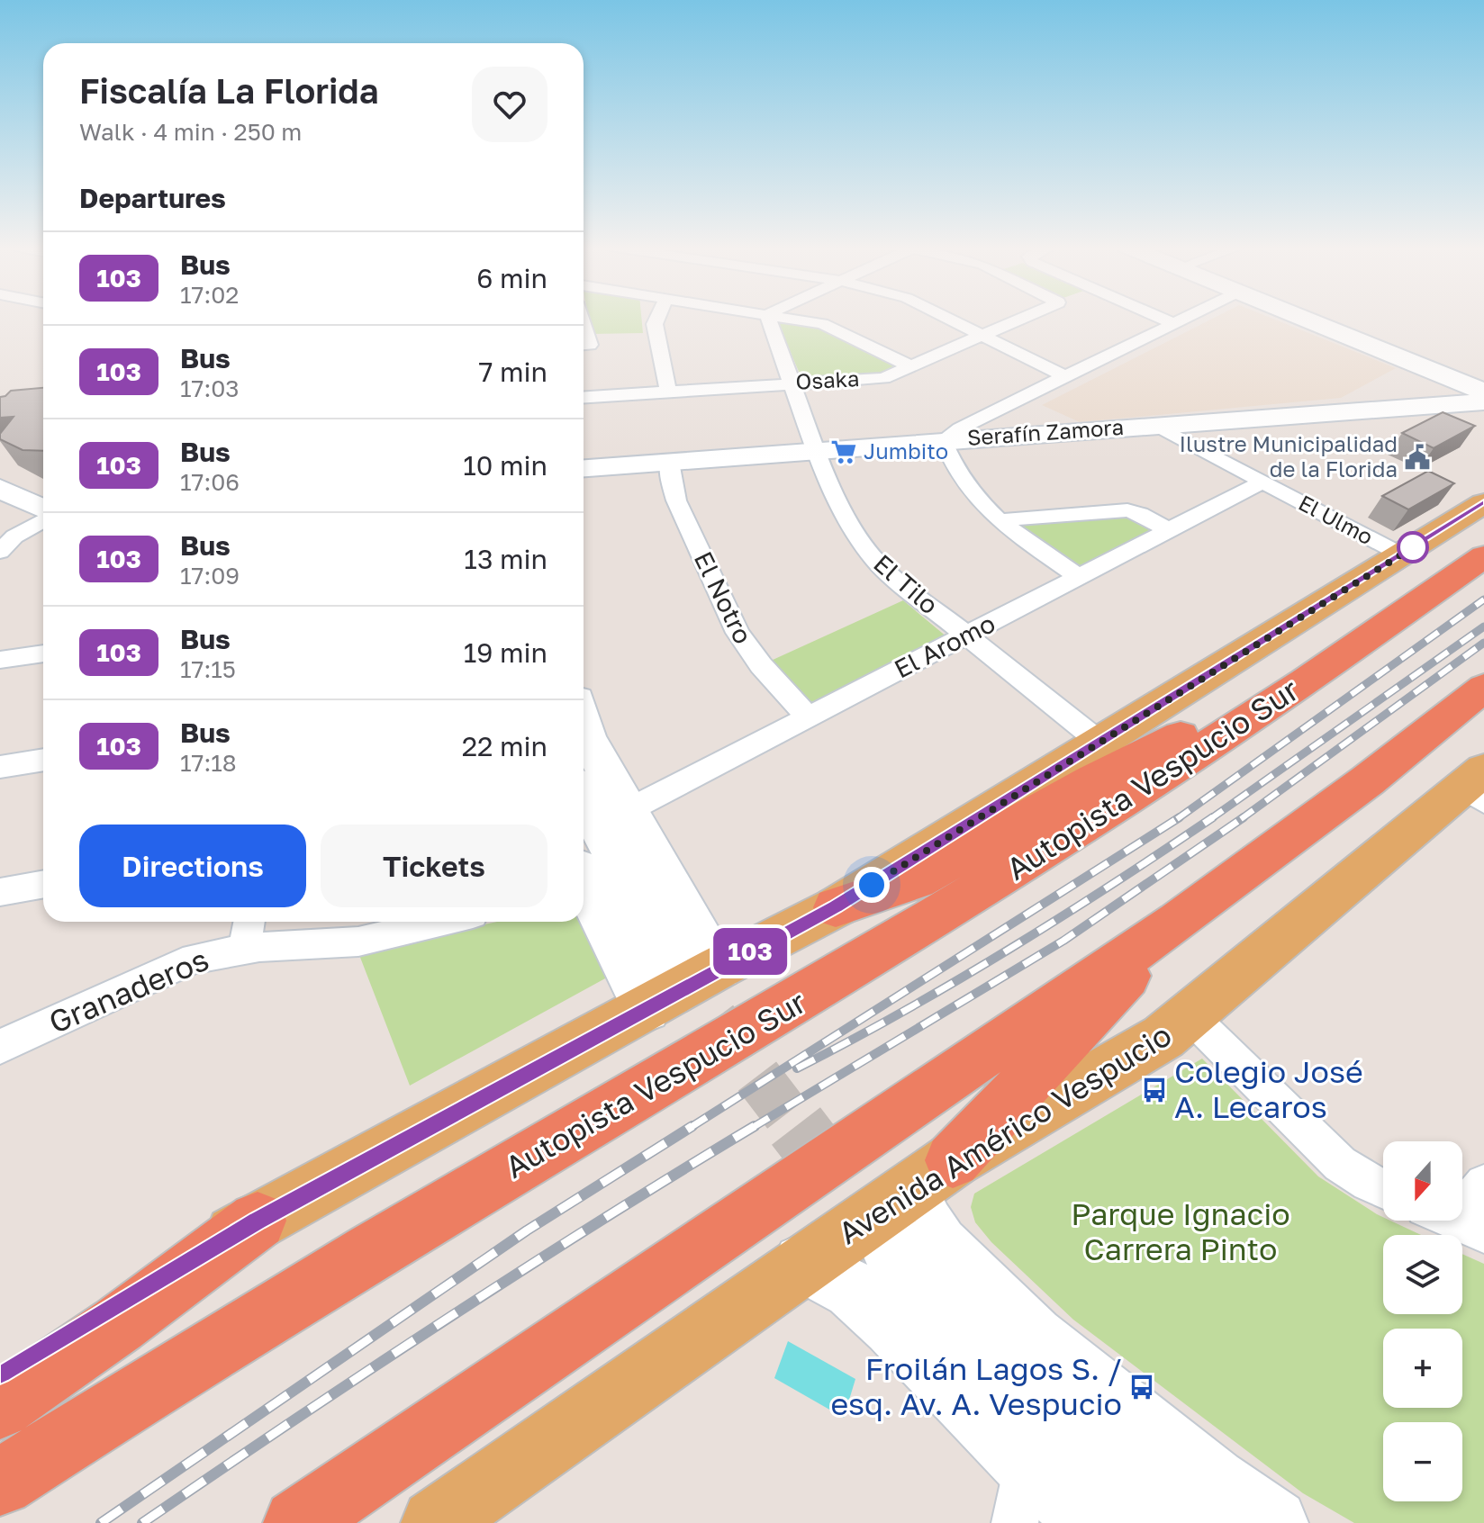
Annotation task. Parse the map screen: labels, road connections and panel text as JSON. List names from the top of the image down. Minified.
{"streets":{"highway":["Autopista Vespucio Sur"],"main road":["Avenida Américo Vespucio"],"street":["Osaka","Serafín Zamora","El Ulmo","El Tilo","El Notro","El Aromo","Granaderos"]},"crossings":[["Osaka","El Tilo"],["Serafín Zamora","El Ulmo"],["Serafín Zamora","El Tilo"],["Serafín Zamora","El Notro"],["El Ulmo","El Aromo"],["El Tilo","El Aromo"],["El Notro","El Aromo"]],"parks":["Parque Ignacio Carrera Pinto"],"places":{"supermarket":["Jumbito"],"public building":["Ilustre Municipalidad de la Florida"],"bus stop":["Colegio José A. Lecaros","Froilán Lagos S. / esq. Av. A. Vespucio"]},"lines":["bus line 103"],"north":"bottom","page":{"on_map":"103","heading":[["Fiscalía La Florida","Walk · 4 min · 250 m"],"Departures"],"list":[{"mark":"103","name":"Bus","note":"17:02","value":"6 min"},{"mark":"103","name":"Bus","note":"17:03","value":"7 min"},{"mark":"103","name":"Bus","note":"17:06","value":"10 min"},{"mark":"103","name":"Bus","note":"17:09","value":"13 min"},{"mark":"103","name":"Bus","note":"17:15","value":"19 min"},{"mark":"103","name":"Bus","note":"17:18","value":"22 min"}],"buttons":["Directions","Tickets"],"map_buttons":["+","−"]}}
